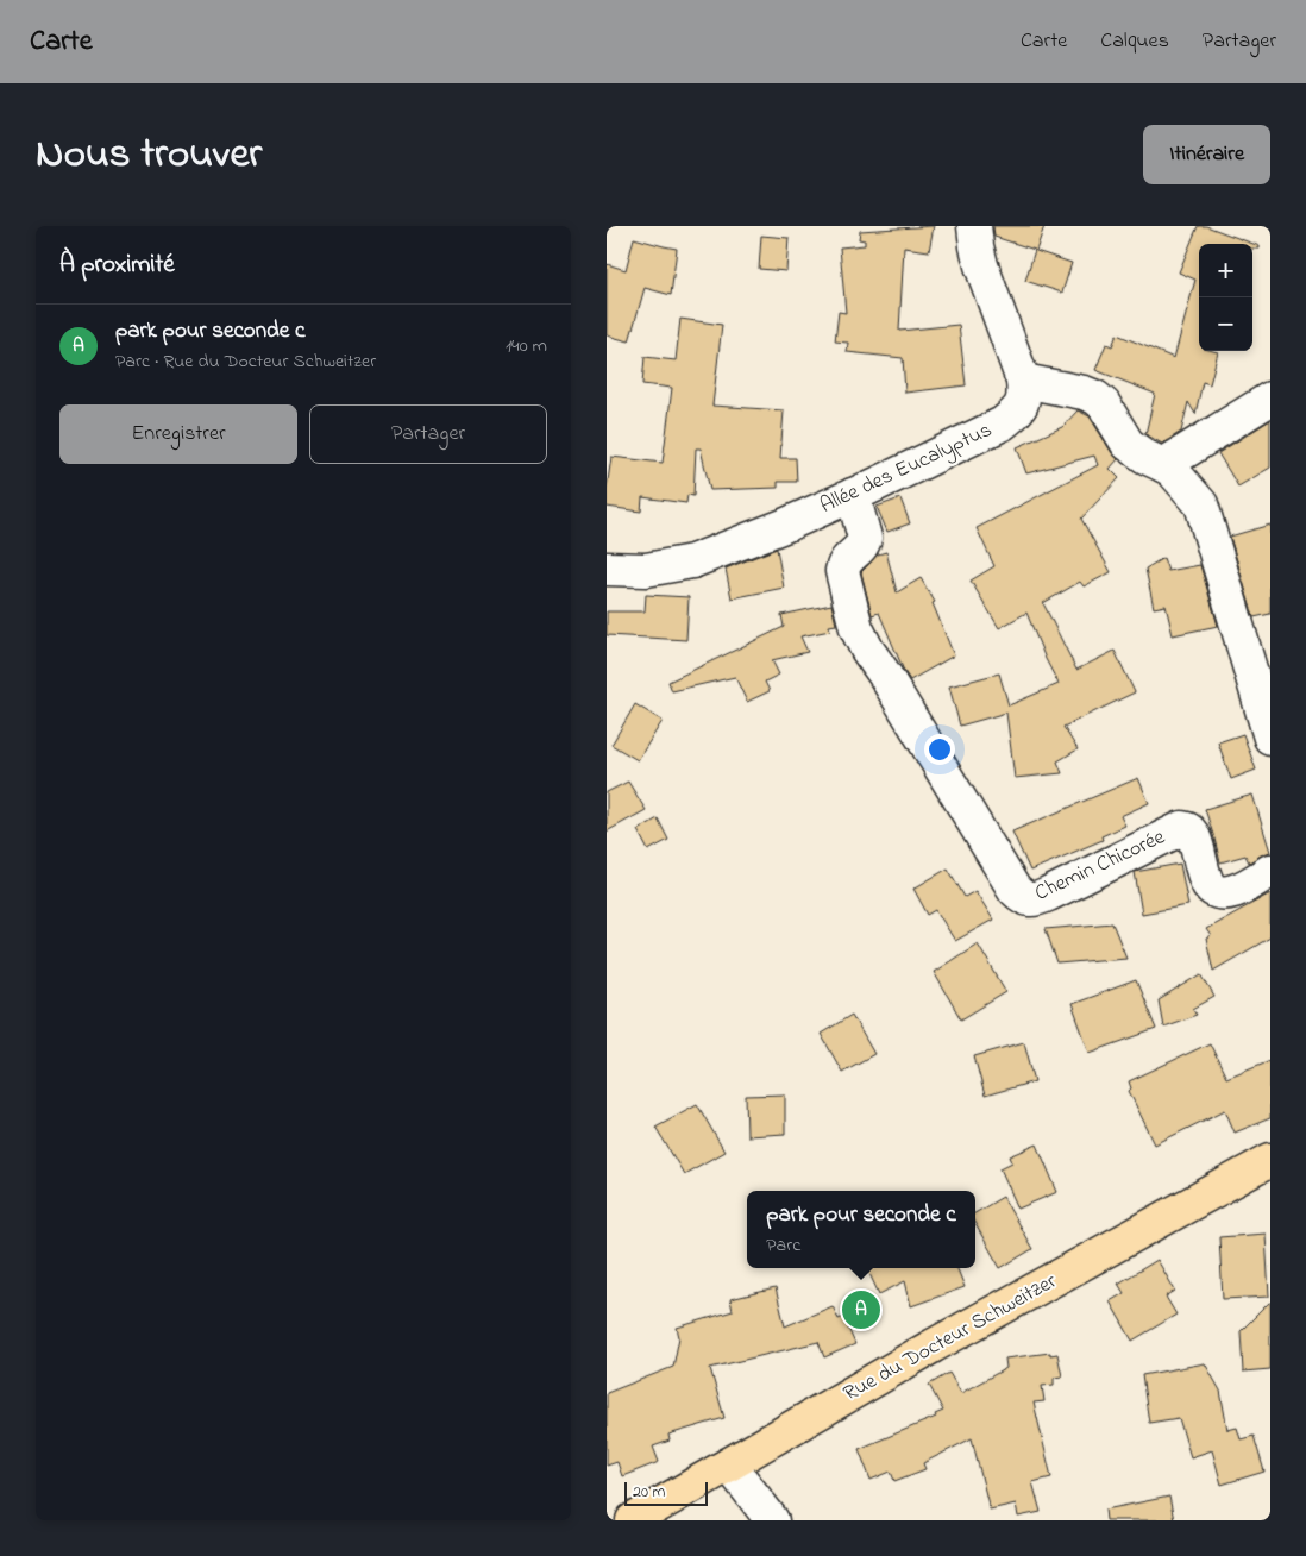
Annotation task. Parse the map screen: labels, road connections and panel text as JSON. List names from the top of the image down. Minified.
{"streets":{"main road":["Rue du Docteur Schweitzer"],"street":["Allée des Eucalyptus","Chemin Chicorée"]},"crossings":[["Allée des Eucalyptus","Chemin Chicorée"]],"scale_bar":"20 m","page":{"header":"Carte","nav":["Carte","Calques","Partager"],"title":"Nous trouver","buttons":["Itinéraire",["Enregistrer","Partager"]],"heading":"À proximité","map_buttons":["+","−"],"list":[{"mark":"A","name":"park pour seconde c","note":"Parc · Rue du Docteur Schweitzer","value":"140 m"}],"popup":["park pour seconde c","Parc"],"pins":"A","scale":"20 m"}}
